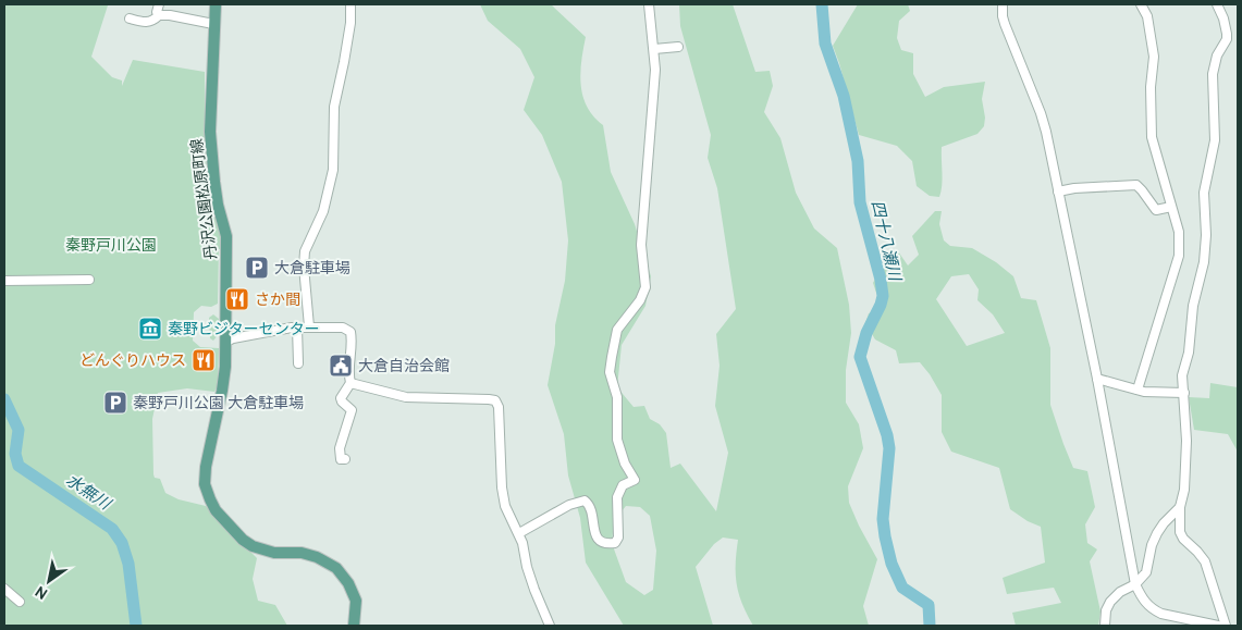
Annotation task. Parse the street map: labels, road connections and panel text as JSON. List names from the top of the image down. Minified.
{"streets":{"main road":["丹沢公園松原町線"]},"water":["四十八瀬川","水無川"],"parks":["秦野戸川公園"],"places":{"parking":["大倉駐車場","秦野戸川公園 大倉駐車場"],"restaurant":["さか間","どんぐりハウス"],"museum":["秦野ビジターセンター"],"public building":["大倉自治会館"]},"north":"bottom left"}
